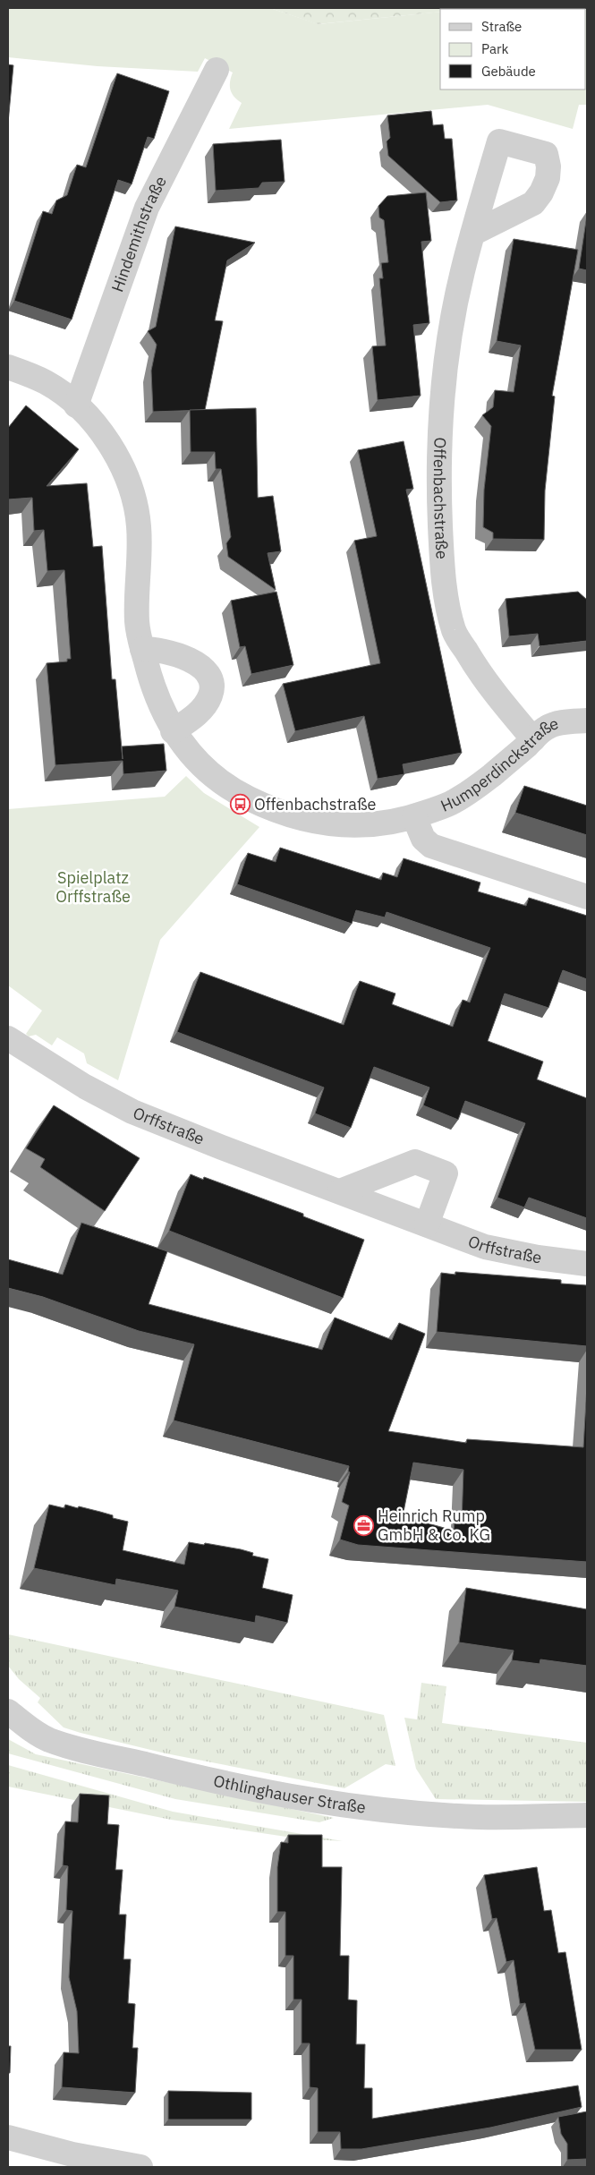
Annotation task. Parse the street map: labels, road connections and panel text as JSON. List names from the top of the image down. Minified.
{"streets":{"street":["Hindemithstraße","Offenbachstraße","Humperdinckstraße","Orffstraße","Othlinghauser Straße"]},"crossings":[["Offenbachstraße","Humperdinckstraße"]],"parks":["Spielplatz Orffstraße"],"places":{"bus stop":["Offenbachstraße"],"office":["Heinrich Rump GmbH & Co. KG"]},"legend":["Straße","Park","Gebäude"]}
